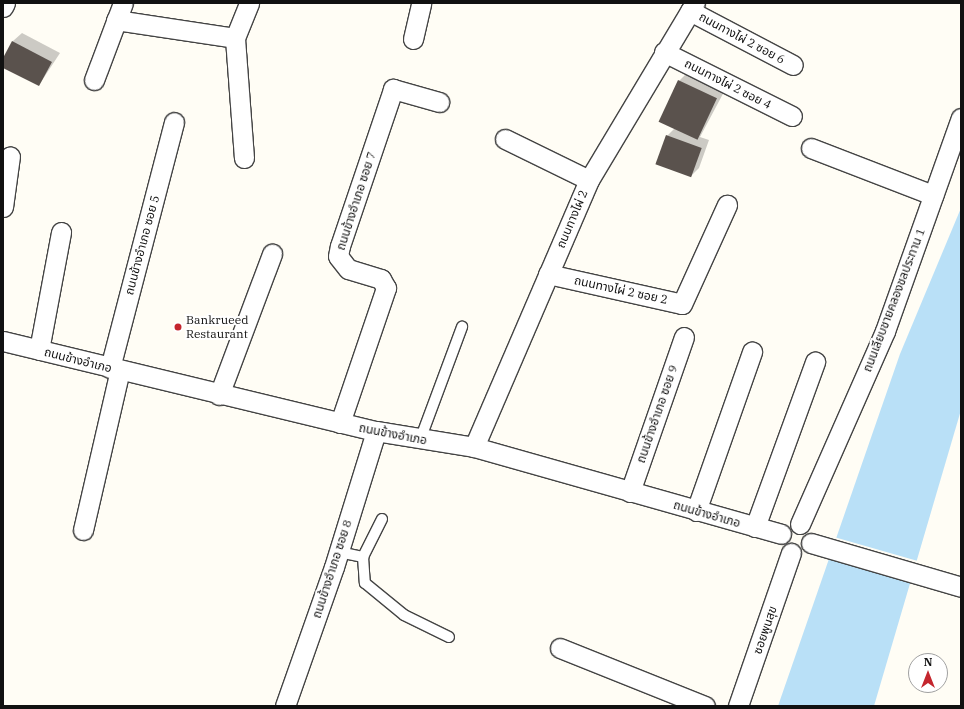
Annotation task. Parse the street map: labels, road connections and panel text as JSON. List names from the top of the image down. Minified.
{"streets":{"street":["ถนนทางไผ่ 2 ซอย 6","ถนนทางไผ่ 2 ซอย 4","ถนนข้างอำเภอ ซอย 7","ถนนทางไผ่ 2","ถนนข้างอำเภอ ซอย 5","ถนนทางไผ่ 2 ซอย 2","ถนนเลียบชายคลองชลประทาน 1","ถนนข้างอำเภอ","ถนนข้างอำเภอ ซอย 9","ถนนข้างอำเภอ ซอย 8","ซอยพูนสุข"]},"crossings":[["ถนนทางไผ่ 2 ซอย 6","ถนนทางไผ่ 2"],["ถนนทางไผ่ 2 ซอย 4","ถนนทางไผ่ 2"],["ถนนข้างอำเภอ ซอย 7","ถนนข้างอำเภอ"],["ถนนทางไผ่ 2","ถนนทางไผ่ 2 ซอย 2"],["ถนนทางไผ่ 2","ถนนข้างอำเภอ"],["ถนนข้างอำเภอ ซอย 5","ถนนข้างอำเภอ"],["ถนนเลียบชายคลองชลประทาน 1","ถนนข้างอำเภอ"],["ถนนเลียบชายคลองชลประทาน 1","ซอยพูนสุข"],["ถนนข้างอำเภอ","ถนนข้างอำเภอ ซอย 9"],["ถนนข้างอำเภอ","ถนนข้างอำเภอ ซอย 8"],["ถนนข้างอำเภอ","ซอยพูนสุข"]],"places":["Bankrueed Restaurant"],"north":"top"}
